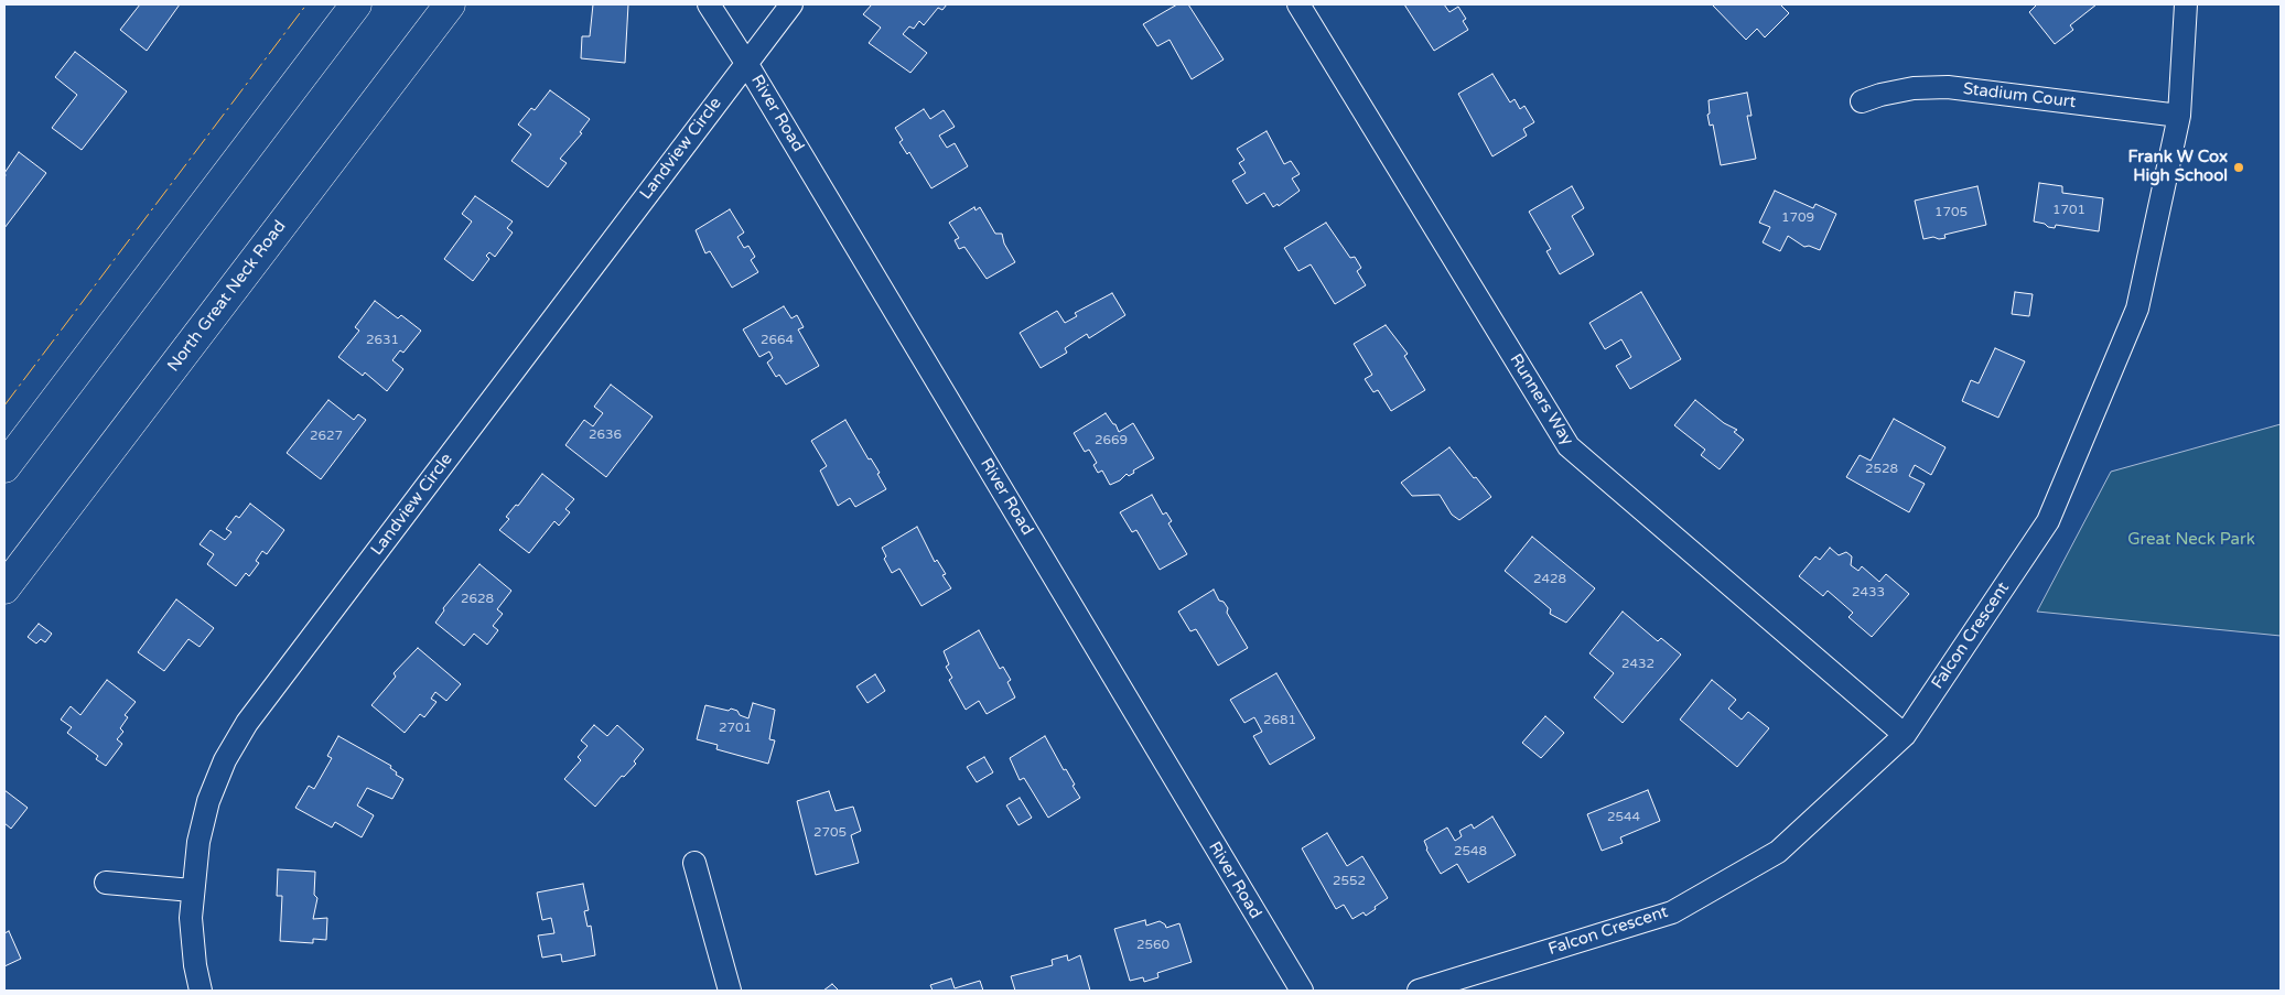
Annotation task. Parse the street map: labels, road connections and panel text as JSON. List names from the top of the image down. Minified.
{"streets":{"main road":["North Great Neck Road"],"street":["Stadium Court","River Road","Landview Circle","Runners Way","Falcon Crescent"]},"crossings":[["Stadium Court","Falcon Crescent"],["River Road","Landview Circle"],["Runners Way","Falcon Crescent"]],"parks":["Great Neck Park"],"places":["Frank W Cox High School"],"house_numbers":["1701","1705","1709","2631","2664","2636","2627","2669","2528","2428","2433","2628","2432","2681","2701","2544","2705","2548","2552","2560"]}
